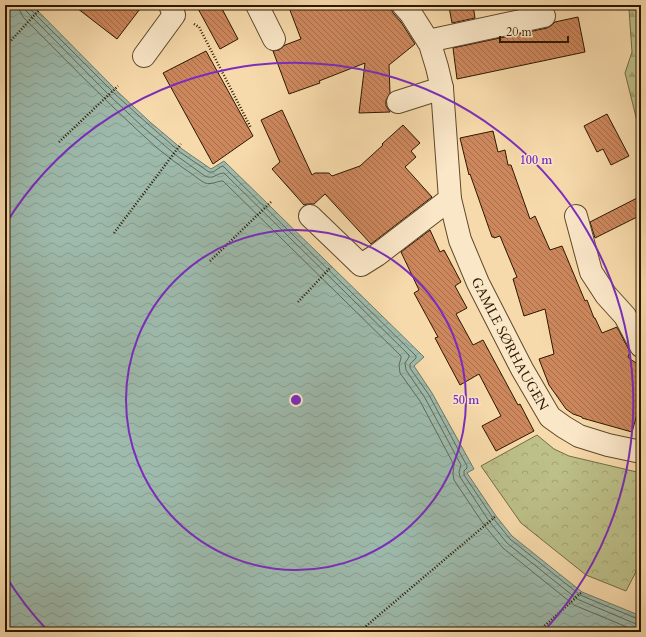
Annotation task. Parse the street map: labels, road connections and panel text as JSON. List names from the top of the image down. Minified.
{"streets":{"street":["GAMLE SØRHAUGEN"]},"scale_bar":"20 m","rings":["100 m","50 m"]}
